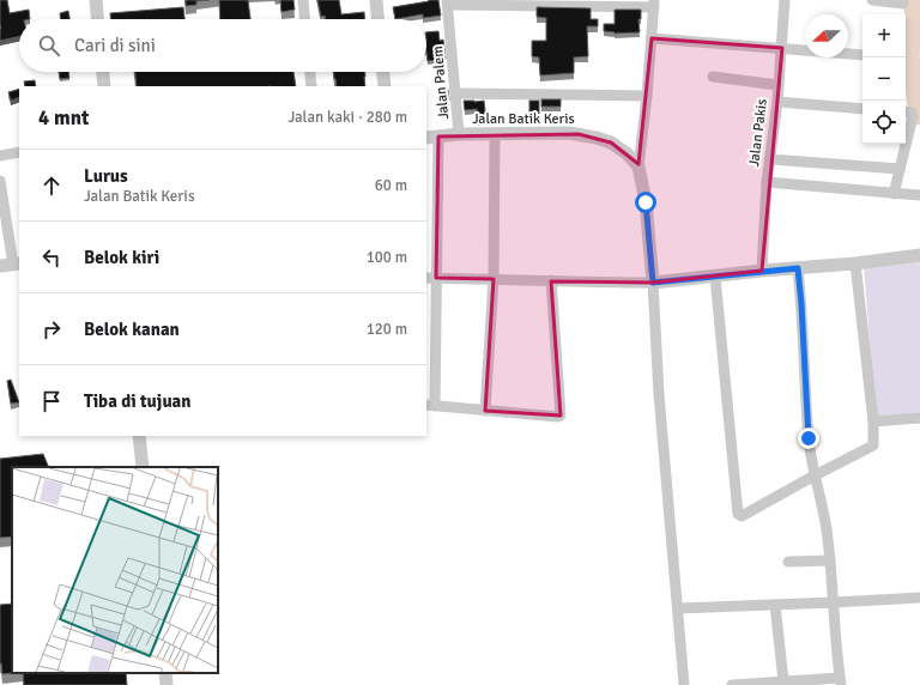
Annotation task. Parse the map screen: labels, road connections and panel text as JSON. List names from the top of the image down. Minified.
{"streets":{"street":["Jalan Palem","Jalan Batik Keris","Jalan Pakis"]},"crossings":[["Jalan Palem","Jalan Batik Keris"]],"north":"left","page":{"map_buttons":["+","−"],"search":"Cari di sini","heading":["4 mnt","Jalan kaki · 280 m"],"list":[["Lurus","Jalan Batik Keris","60 m"],["Belok kiri","100 m"],["Belok kanan","120 m"],"Tiba di tujuan"]}}
